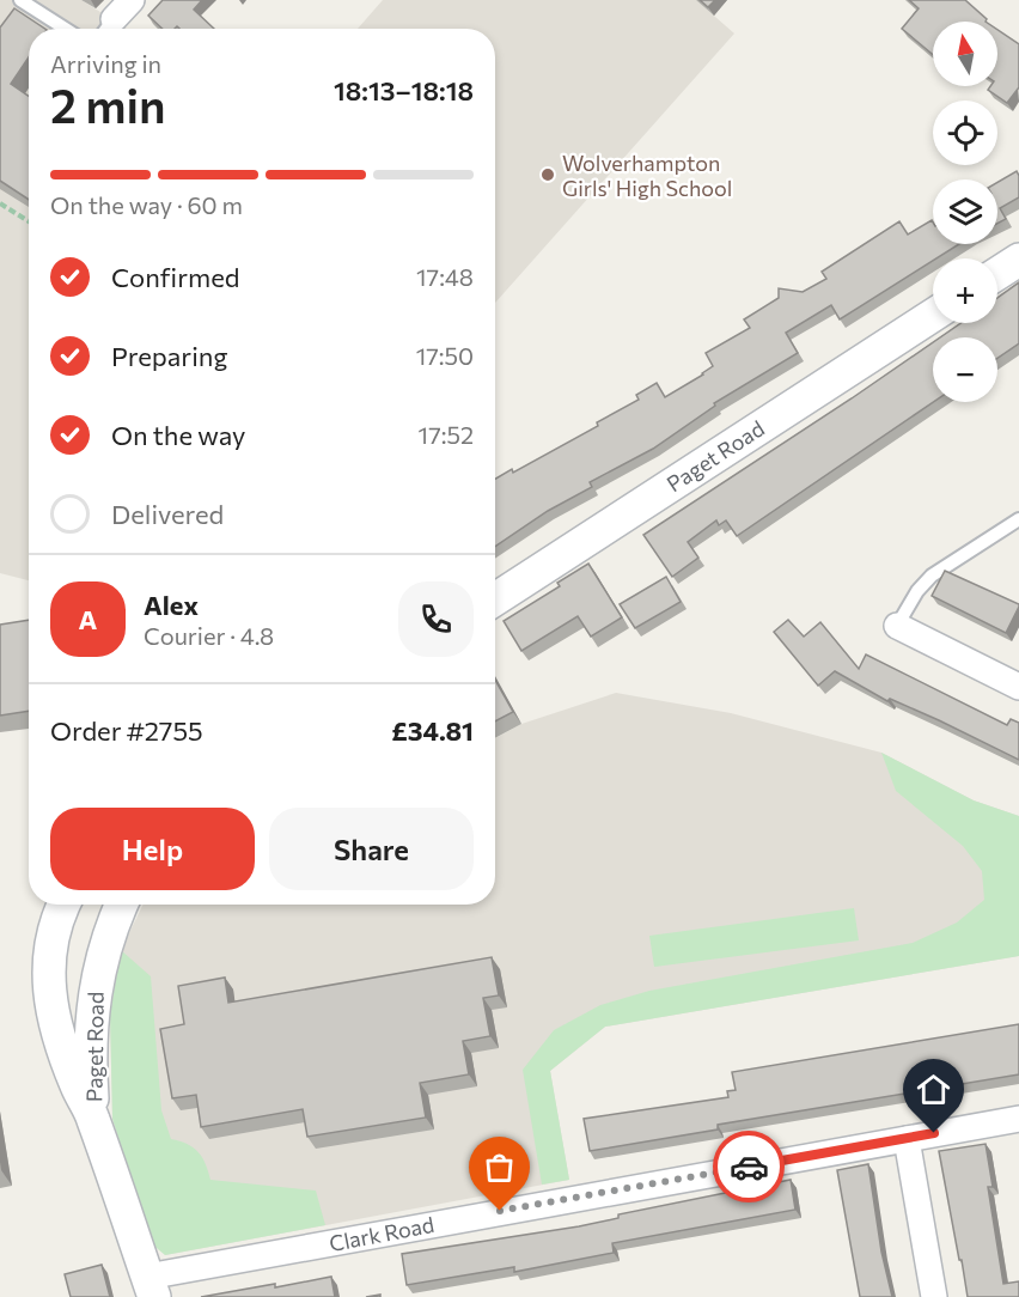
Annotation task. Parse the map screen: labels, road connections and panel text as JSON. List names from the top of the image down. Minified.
{"streets":{"street":["Paget Road","Clark Road"]},"crossings":[["Paget Road","Clark Road"]],"places":["Wolverhampton Girls' High School"],"north":"top","page":{"map_buttons":["+","−"],"heading":["2 min","Arriving in","18:13–18:18"],"panel":["Alex","Courier · 4.8","Order #2755","£34.81"],"bar":"On the way · 60 m","list":[["Confirmed","17:48"],["Preparing","17:50"],["On the way","17:52"],"Delivered"],"round":"A","buttons":["Help","Share"]}}
